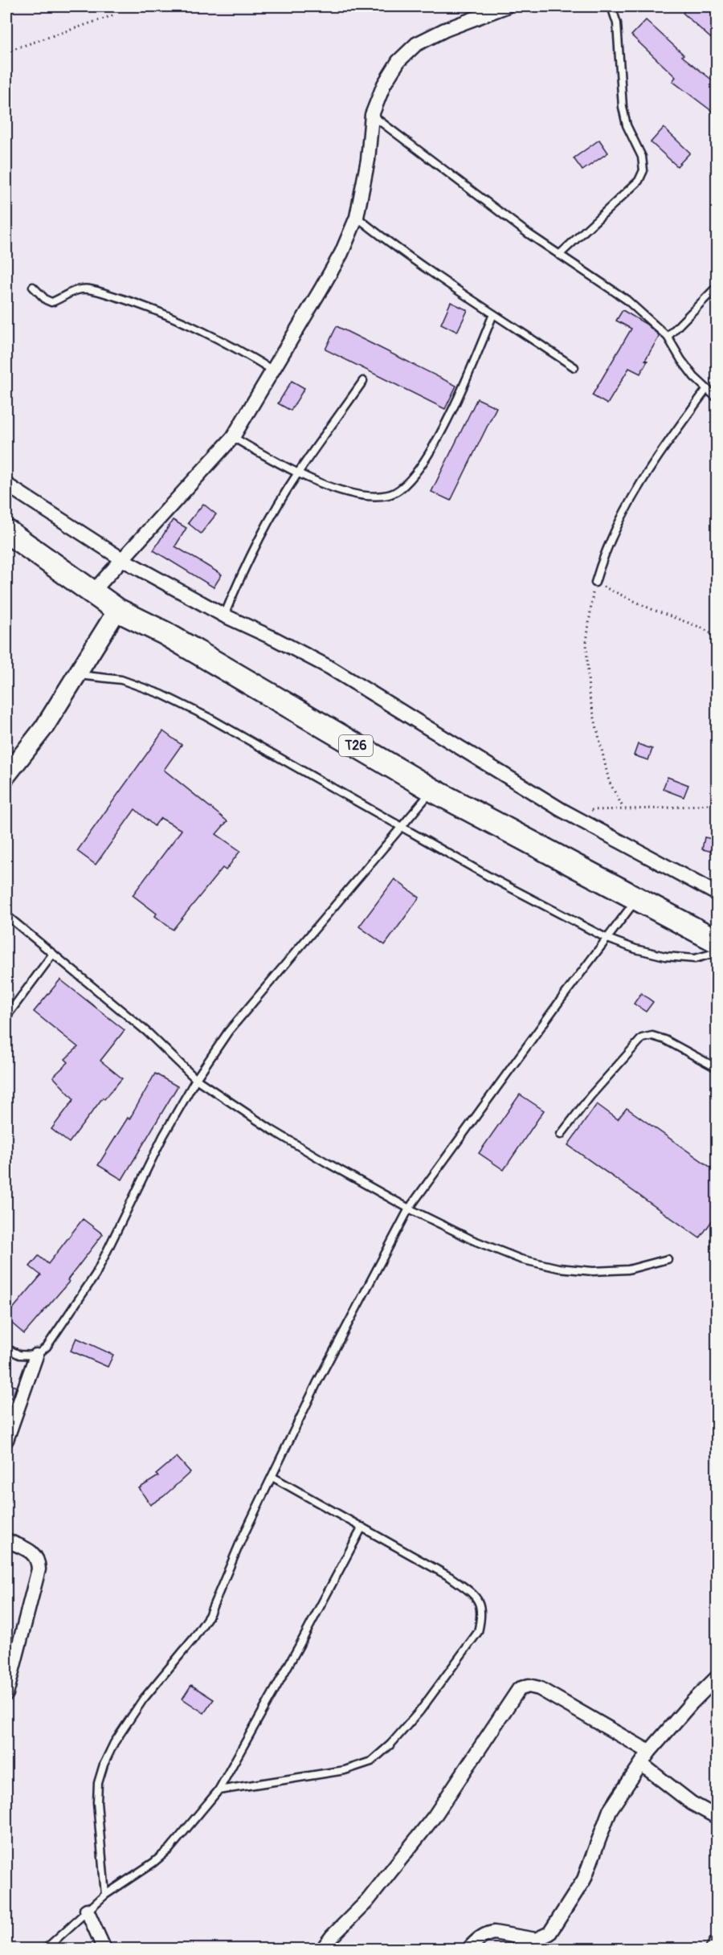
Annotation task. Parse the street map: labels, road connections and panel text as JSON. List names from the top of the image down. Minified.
{"streets":{"highway":["T26"]}}
